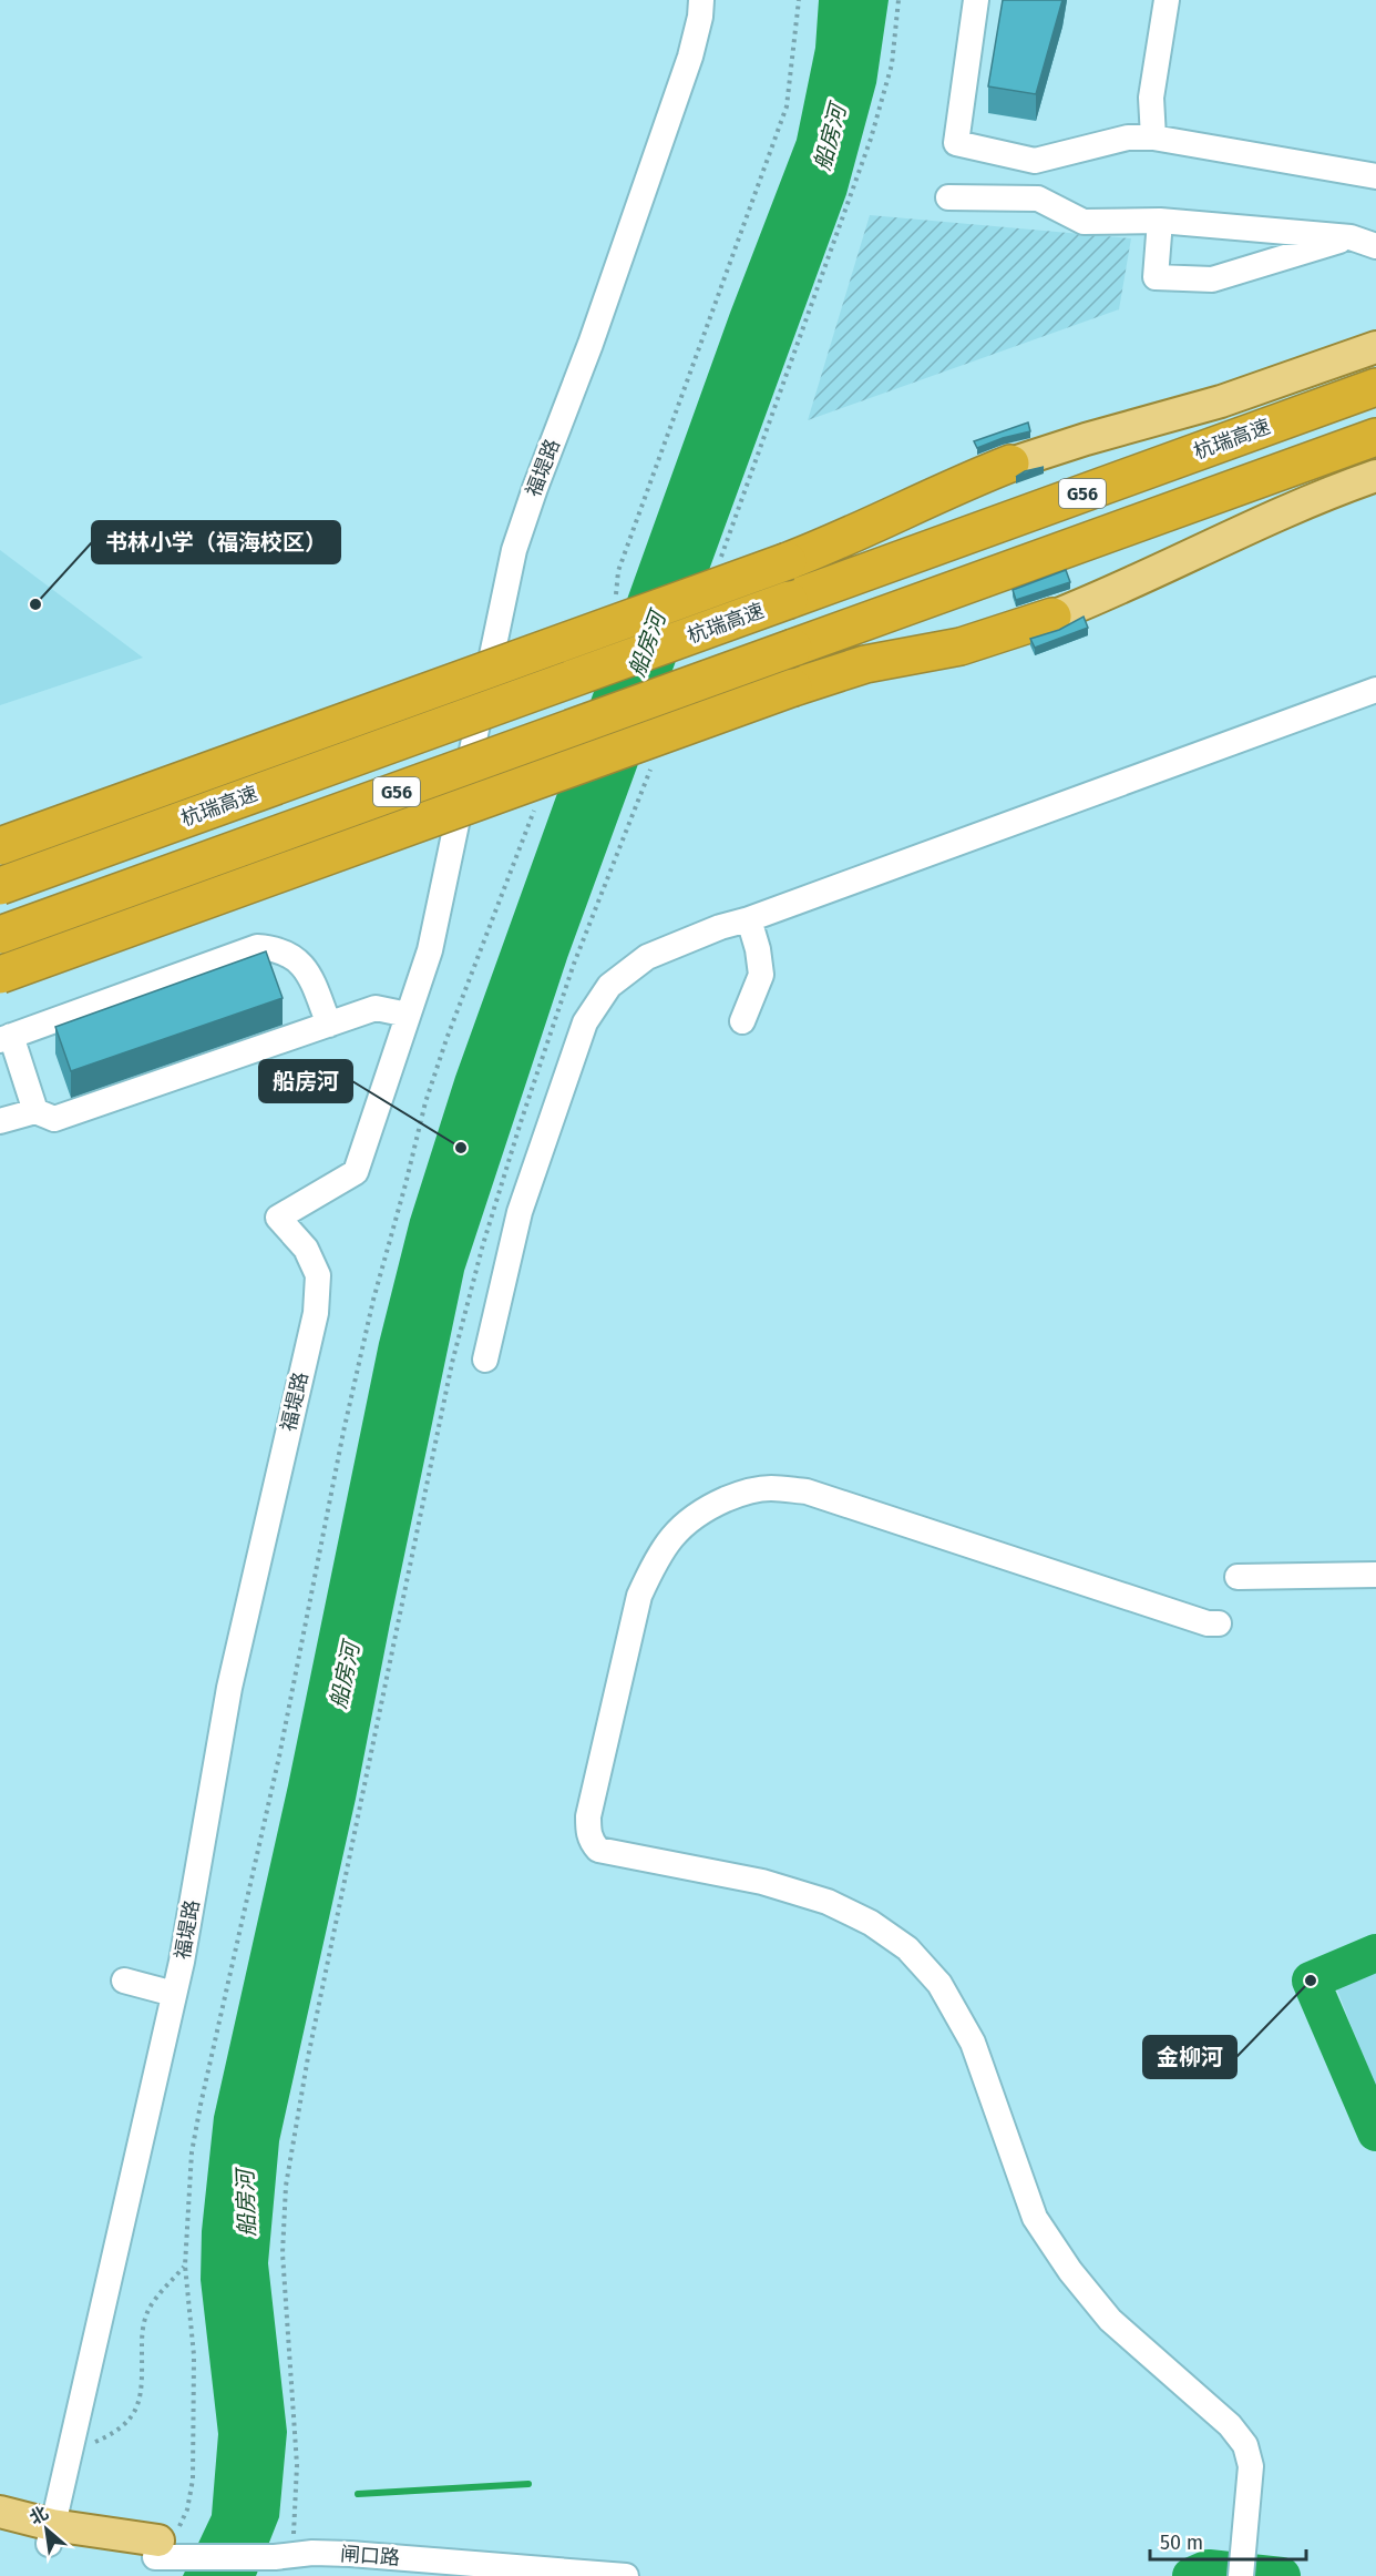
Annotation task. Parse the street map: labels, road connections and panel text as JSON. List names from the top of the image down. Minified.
{"streets":{"highway":["杭瑞高速","G56"],"street":["福堤路","闸口路"]},"water":["船房河"],"places":["书林小学（福海校区）","船房河","金柳河"],"scale_bar":"50 m","north":"top left"}
